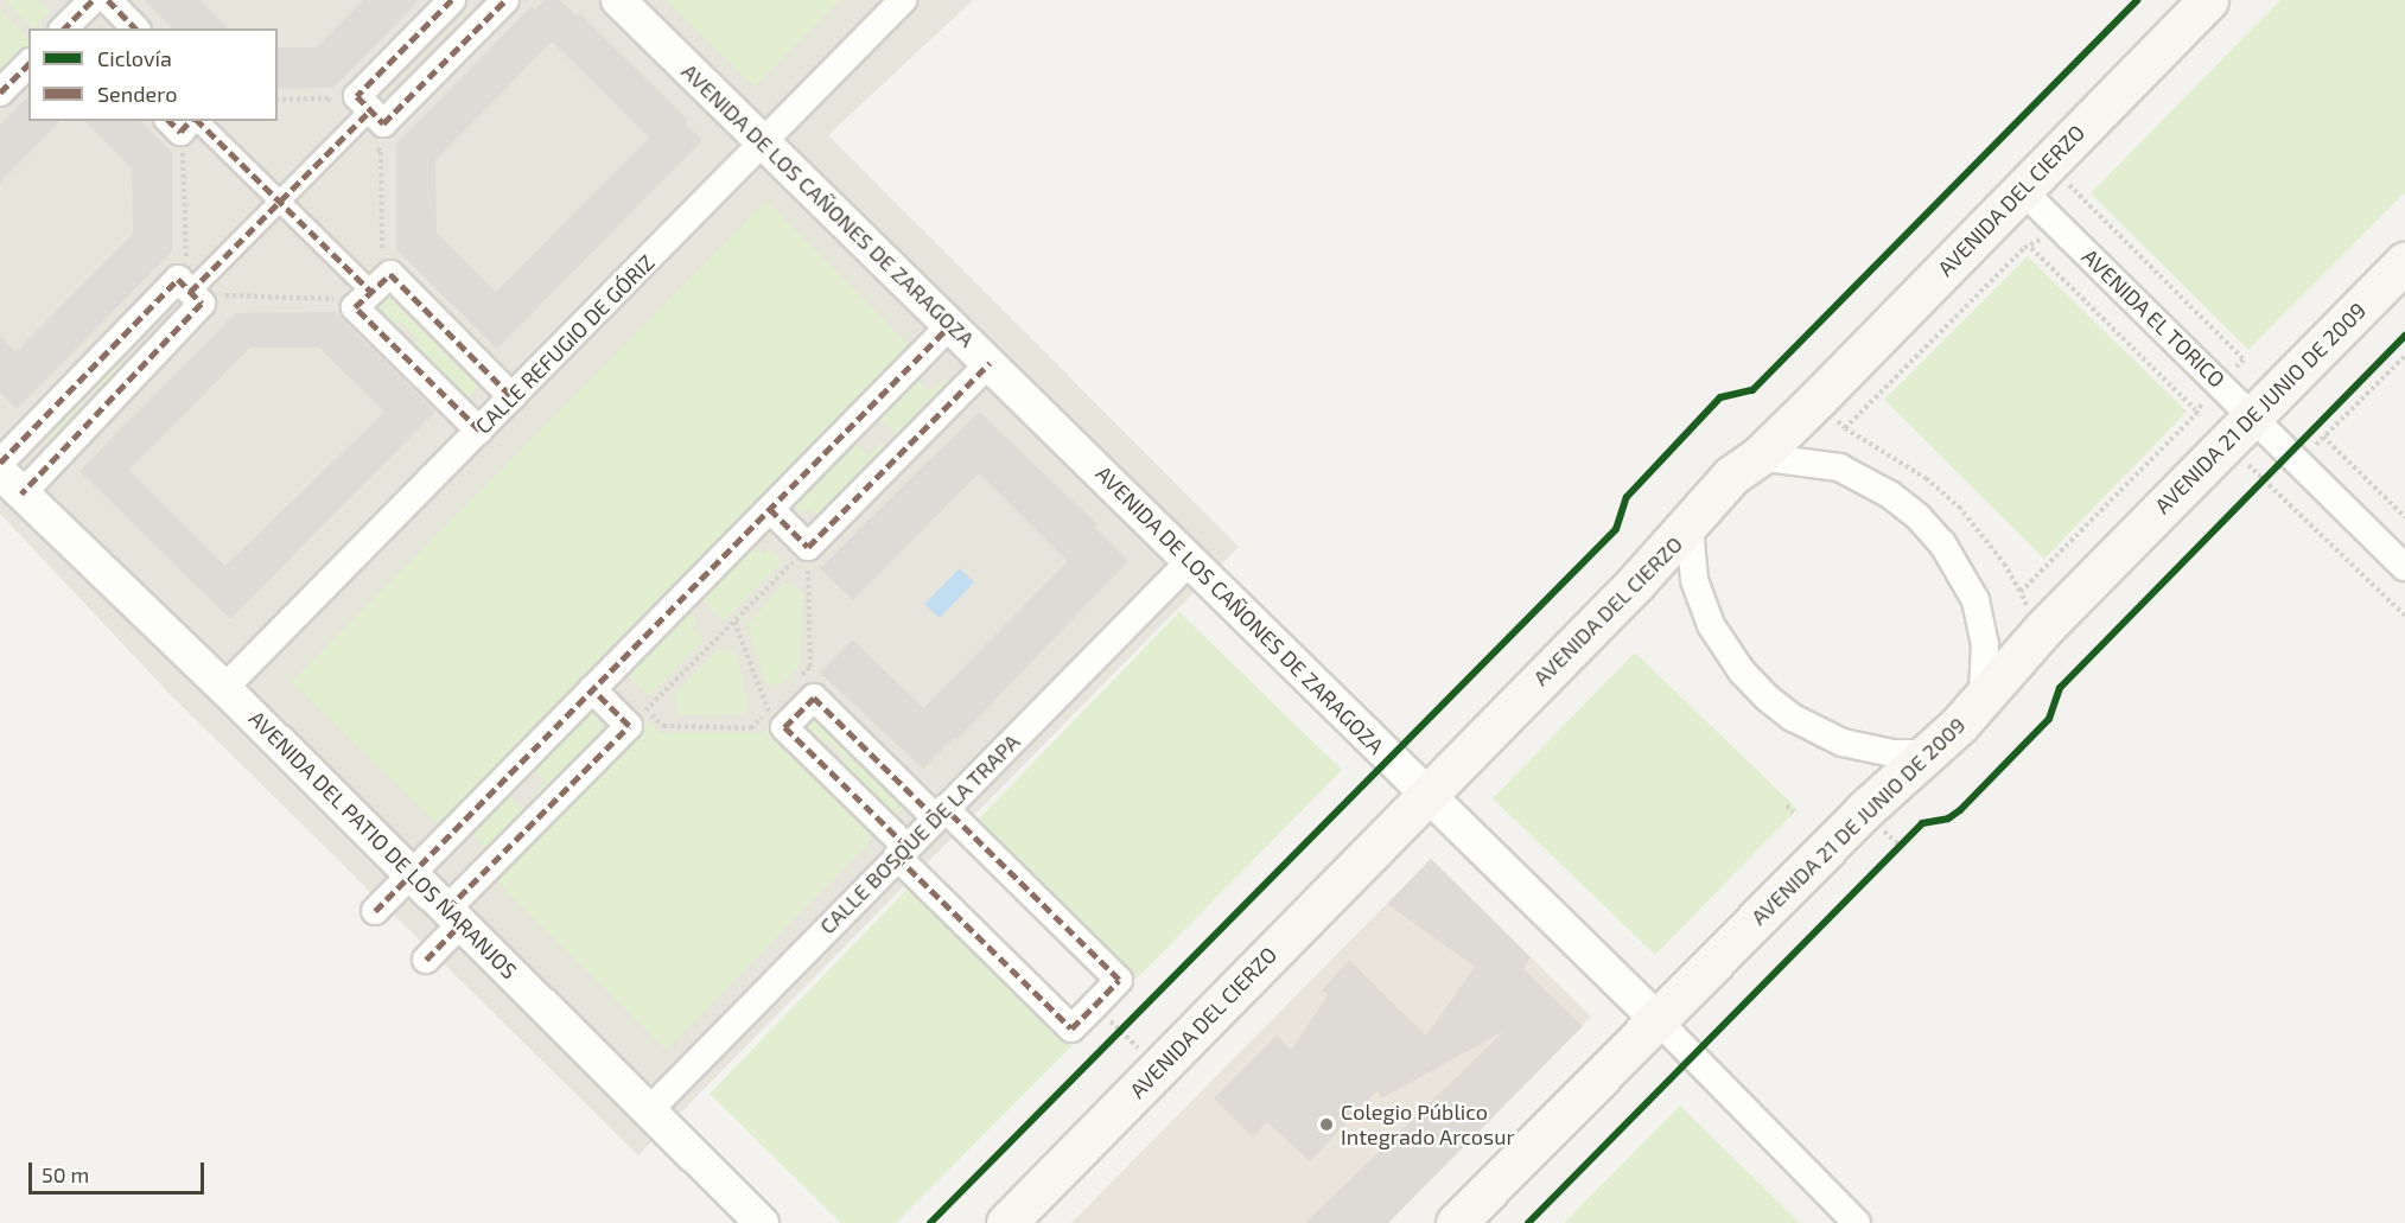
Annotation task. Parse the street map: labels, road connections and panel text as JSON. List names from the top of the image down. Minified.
{"streets":{"main road":["AVENIDA DEL CIERZO","AVENIDA 21 DE JUNIO DE 2009"],"street":["AVENIDA DE LOS CAÑONES DE ZARAGOZA","AVENIDA EL TORICO","CALLE REFUGIO DE GÓRIZ","CALLE BOSQUE DE LA TRAPA","AVENIDA DEL PATIO DE LOS NARANJOS"]},"crossings":[["AVENIDA DEL CIERZO","AVENIDA DE LOS CAÑONES DE ZARAGOZA"],["AVENIDA DEL CIERZO","AVENIDA EL TORICO"],["AVENIDA DE LOS CAÑONES DE ZARAGOZA","CALLE REFUGIO DE GÓRIZ"],["AVENIDA DE LOS CAÑONES DE ZARAGOZA","AVENIDA 21 DE JUNIO DE 2009"],["AVENIDA DE LOS CAÑONES DE ZARAGOZA","CALLE BOSQUE DE LA TRAPA"],["AVENIDA EL TORICO","AVENIDA 21 DE JUNIO DE 2009"],["CALLE REFUGIO DE GÓRIZ","AVENIDA DEL PATIO DE LOS NARANJOS"],["CALLE BOSQUE DE LA TRAPA","AVENIDA DEL PATIO DE LOS NARANJOS"]],"places":["Colegio Público Integrado Arcosur"],"legend":["Ciclovía","Sendero"],"scale_bar":"50 m"}
